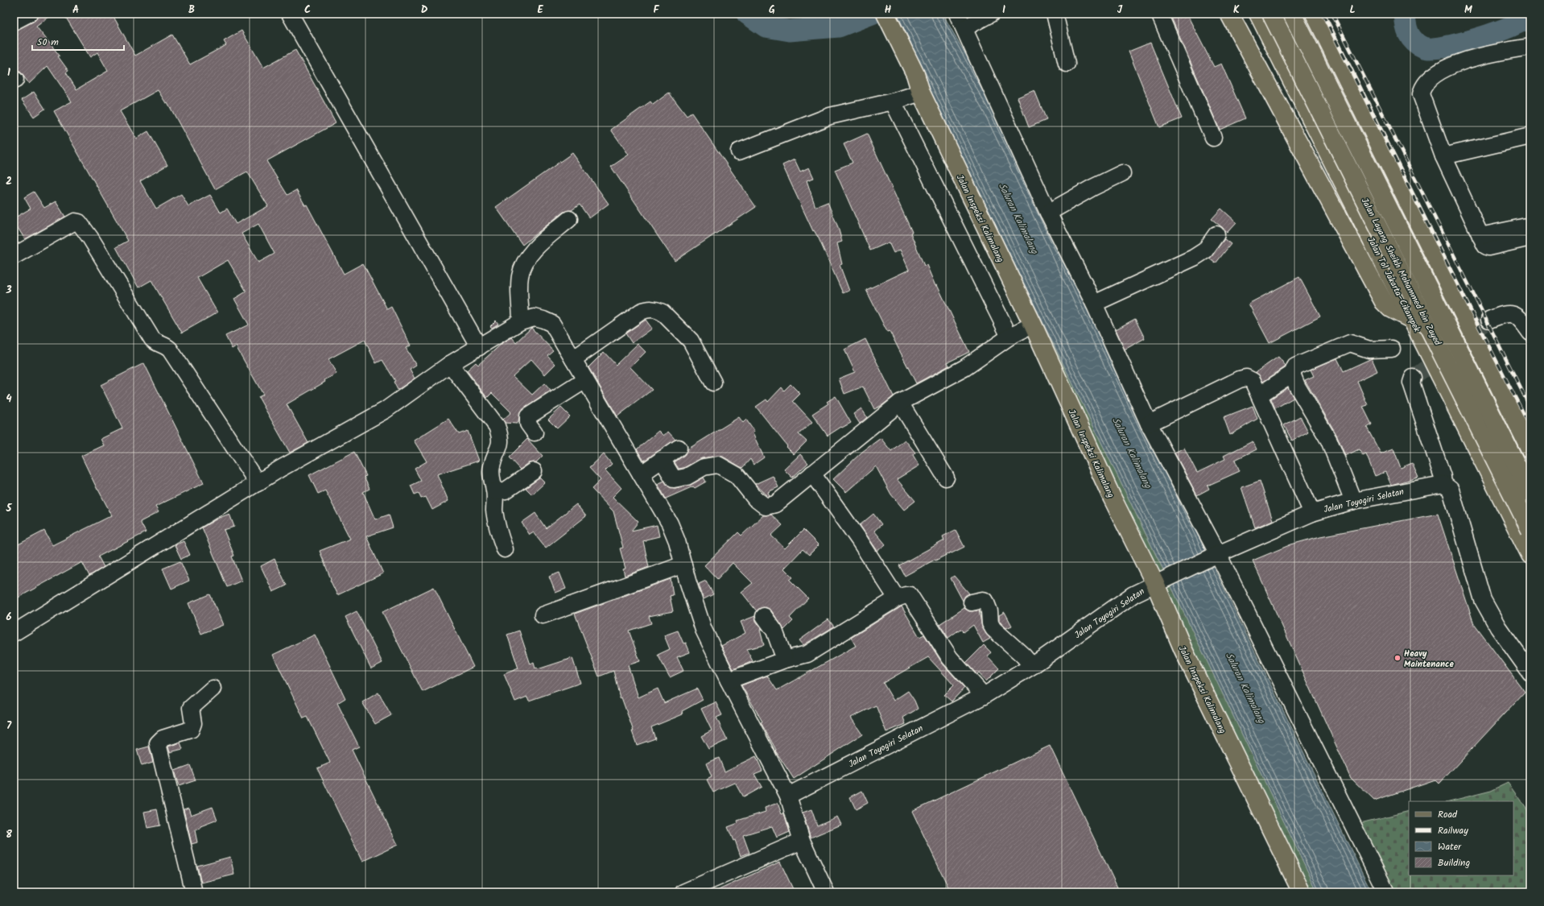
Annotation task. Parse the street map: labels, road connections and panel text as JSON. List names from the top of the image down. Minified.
{"streets":{"main road":["Jalan Inspeksi Kalimalang","Jalan Layang Sheikh Mohammed bin Zayed","Jalan Tol Jakarta–Cikampek"],"street":["Jalan Toyogiri Selatan"]},"crossings":[["Jalan Inspeksi Kalimalang","Jalan Toyogiri Selatan"]],"water":["Saluran Kalimalang"],"places":["Heavy Maintenance"],"legend":["Road","Railway","Water","Building"],"scale_bar":"50 m","grid":{"columns":["A","B","C","D","E","F","G","H","I","J","K","L","M"],"rows":["1","2","3","4","5","6","7","8"]}}
